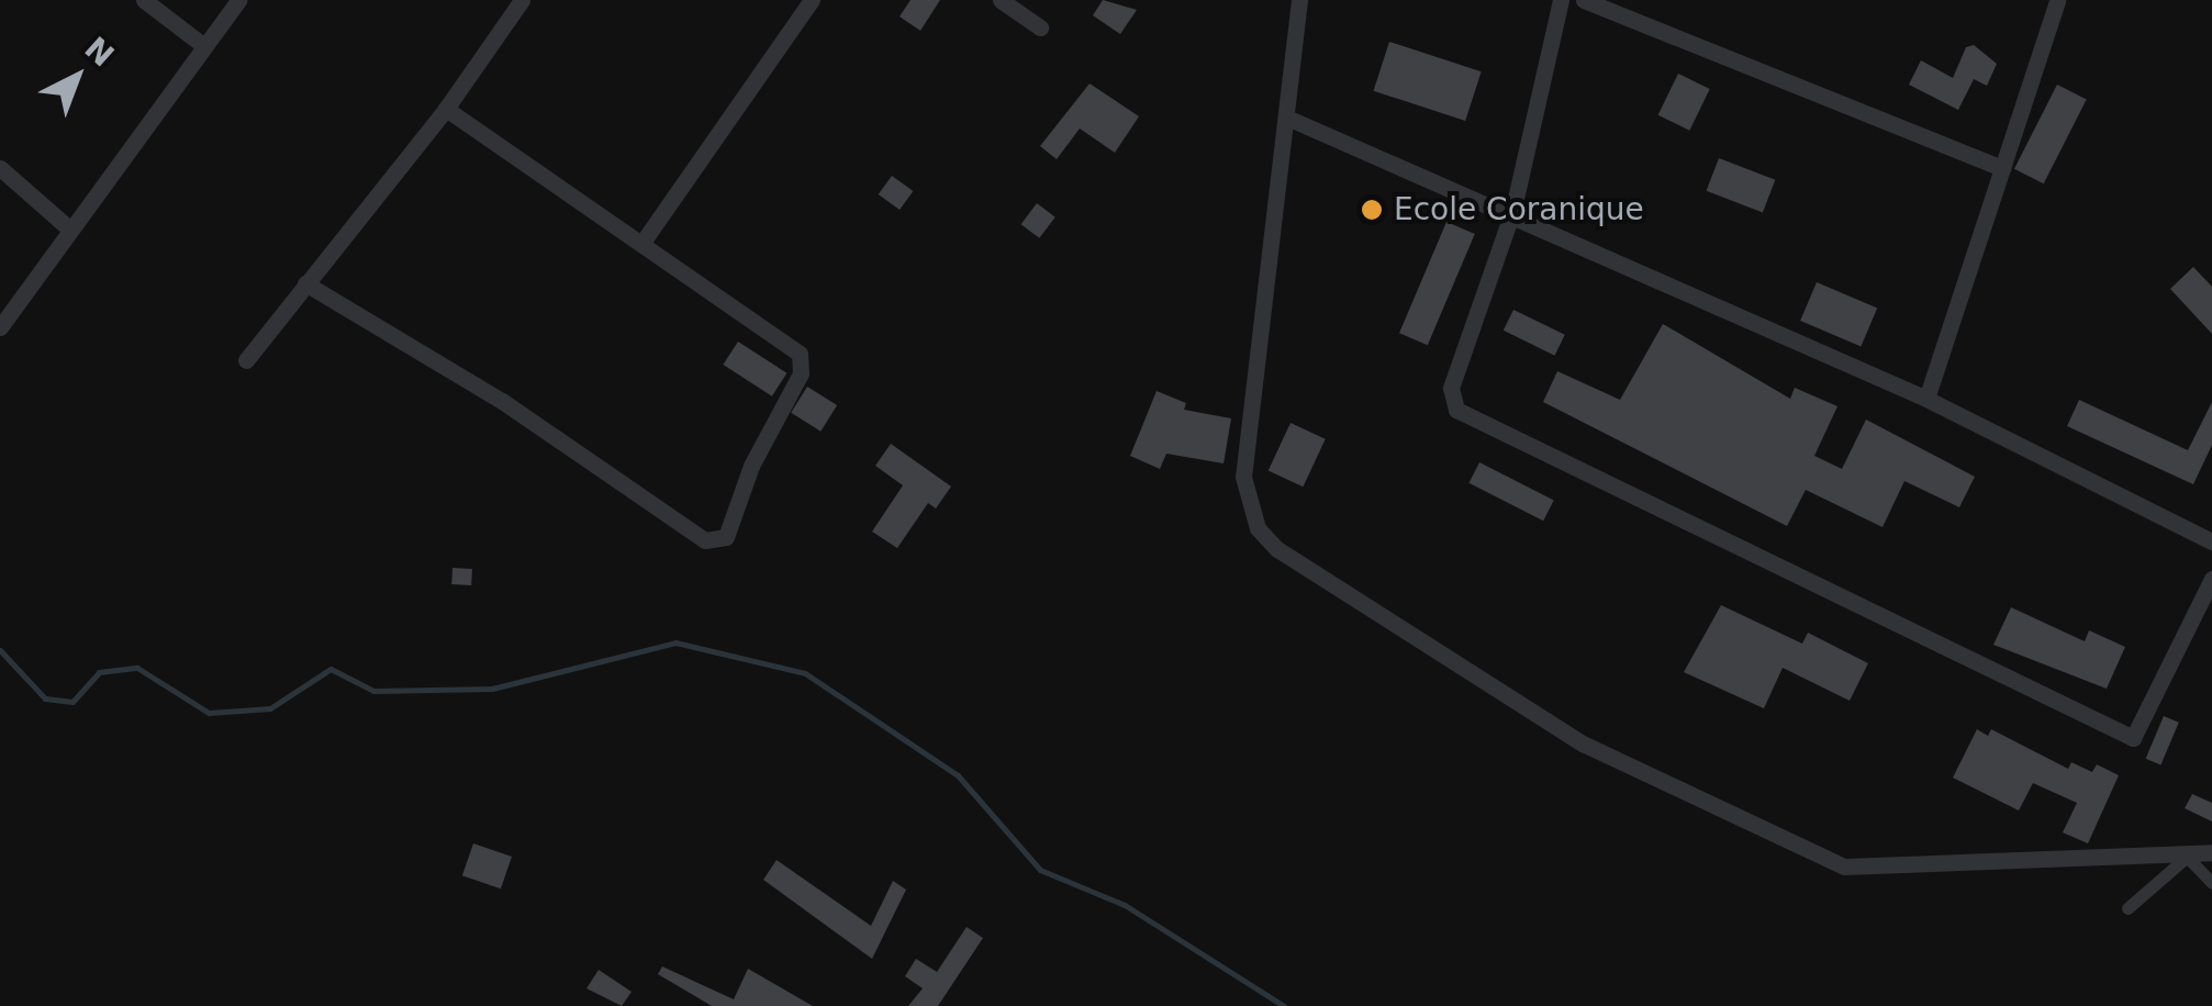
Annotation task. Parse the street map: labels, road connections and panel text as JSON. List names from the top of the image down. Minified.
{"places":["Ecole Coranique"],"north":"top right"}
